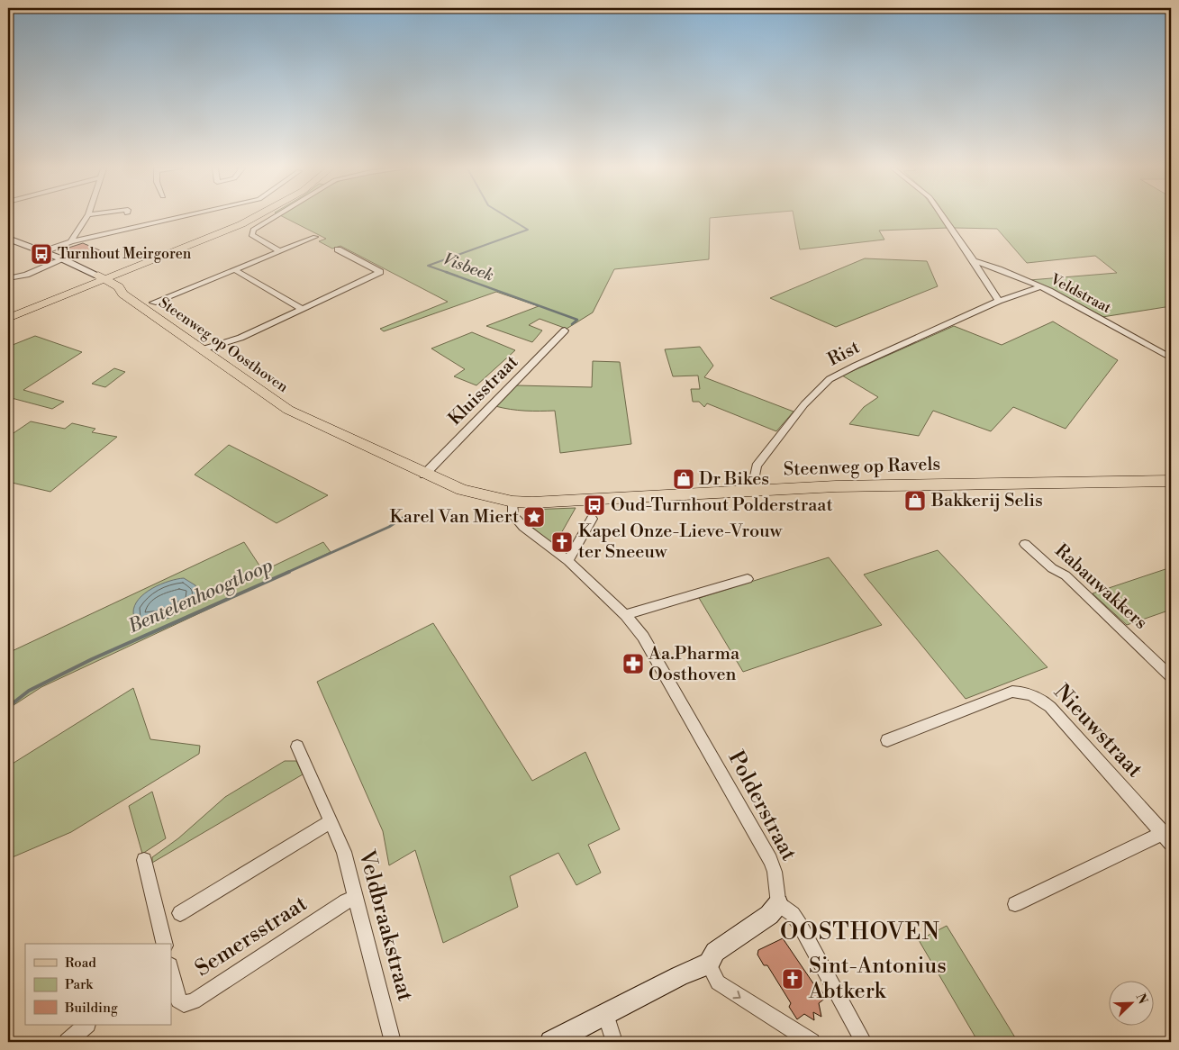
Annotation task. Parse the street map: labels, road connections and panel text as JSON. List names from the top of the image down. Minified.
{"streets":{"main road":["Steenweg op Oosthoven","Steenweg op Ravels"],"street":["Veldstraat","Rist","Kluisstraat","Rabauwakkers","Nieuwstraat","Polderstraat","Veldbraakstraat","Semersstraat"]},"crossings":[["Veldstraat","Rist"],["Steenweg op Oosthoven","Kluisstraat"],["Steenweg op Oosthoven","Steenweg op Ravels"],["Rist","Steenweg op Ravels"],["Kluisstraat","Steenweg op Ravels"],["Steenweg op Ravels","Polderstraat"],["Veldbraakstraat","Semersstraat"]],"districts":["OOSTHOVEN"],"water":["Visbeek","Bentelenhoogtloop"],"places":{"bus stop":["Turnhout Meirgoren","Oud-Turnhout Polderstraat"],"shop":["Dr Bikes","Bakkerij Selis"],"place":["Karel Van Miert"],"church":["Kapel Onze-Lieve-Vrouw ter Sneeuw","Sint-Antonius Abtkerk"],"pharmacy":["Aa.Pharma Oosthoven"]},"legend":["Road","Park","Building"],"north":"top right"}
